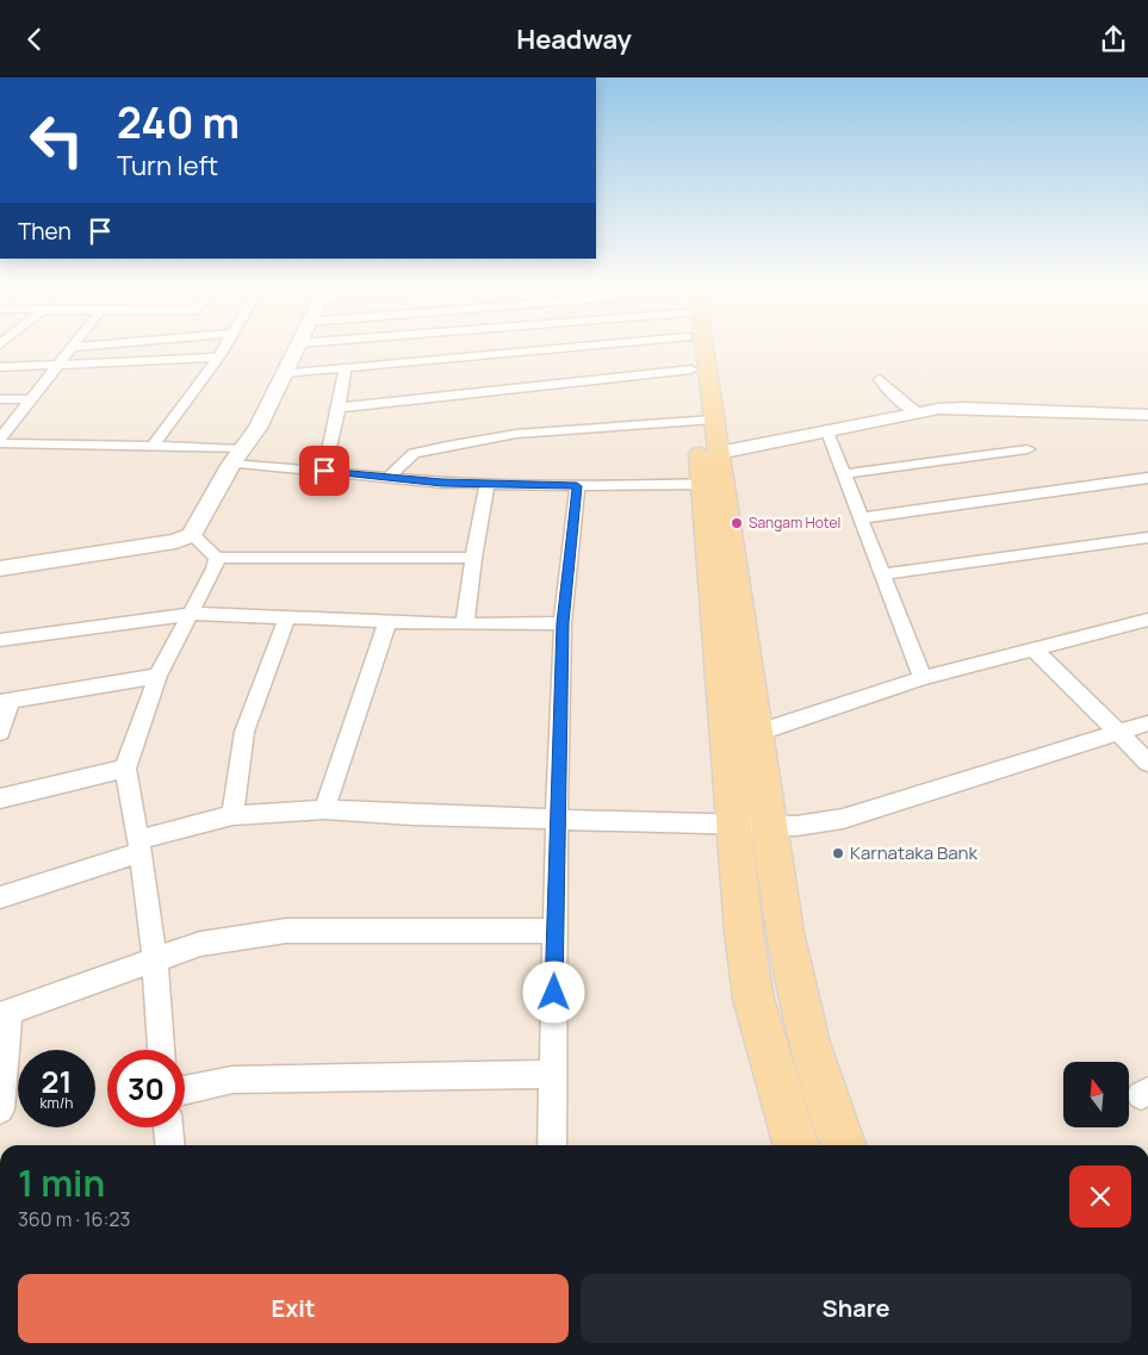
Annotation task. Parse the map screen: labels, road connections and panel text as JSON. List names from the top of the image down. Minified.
{"places":["Sangam Hotel","Karnataka Bank"],"north":"top","page":{"header":"Headway","turn":["240 m","Turn left"],"then":"Then","speed":"21 km/h","limit":"30","heading":["1 min","360 m · 16:23"],"buttons":["Exit","Share"]}}
